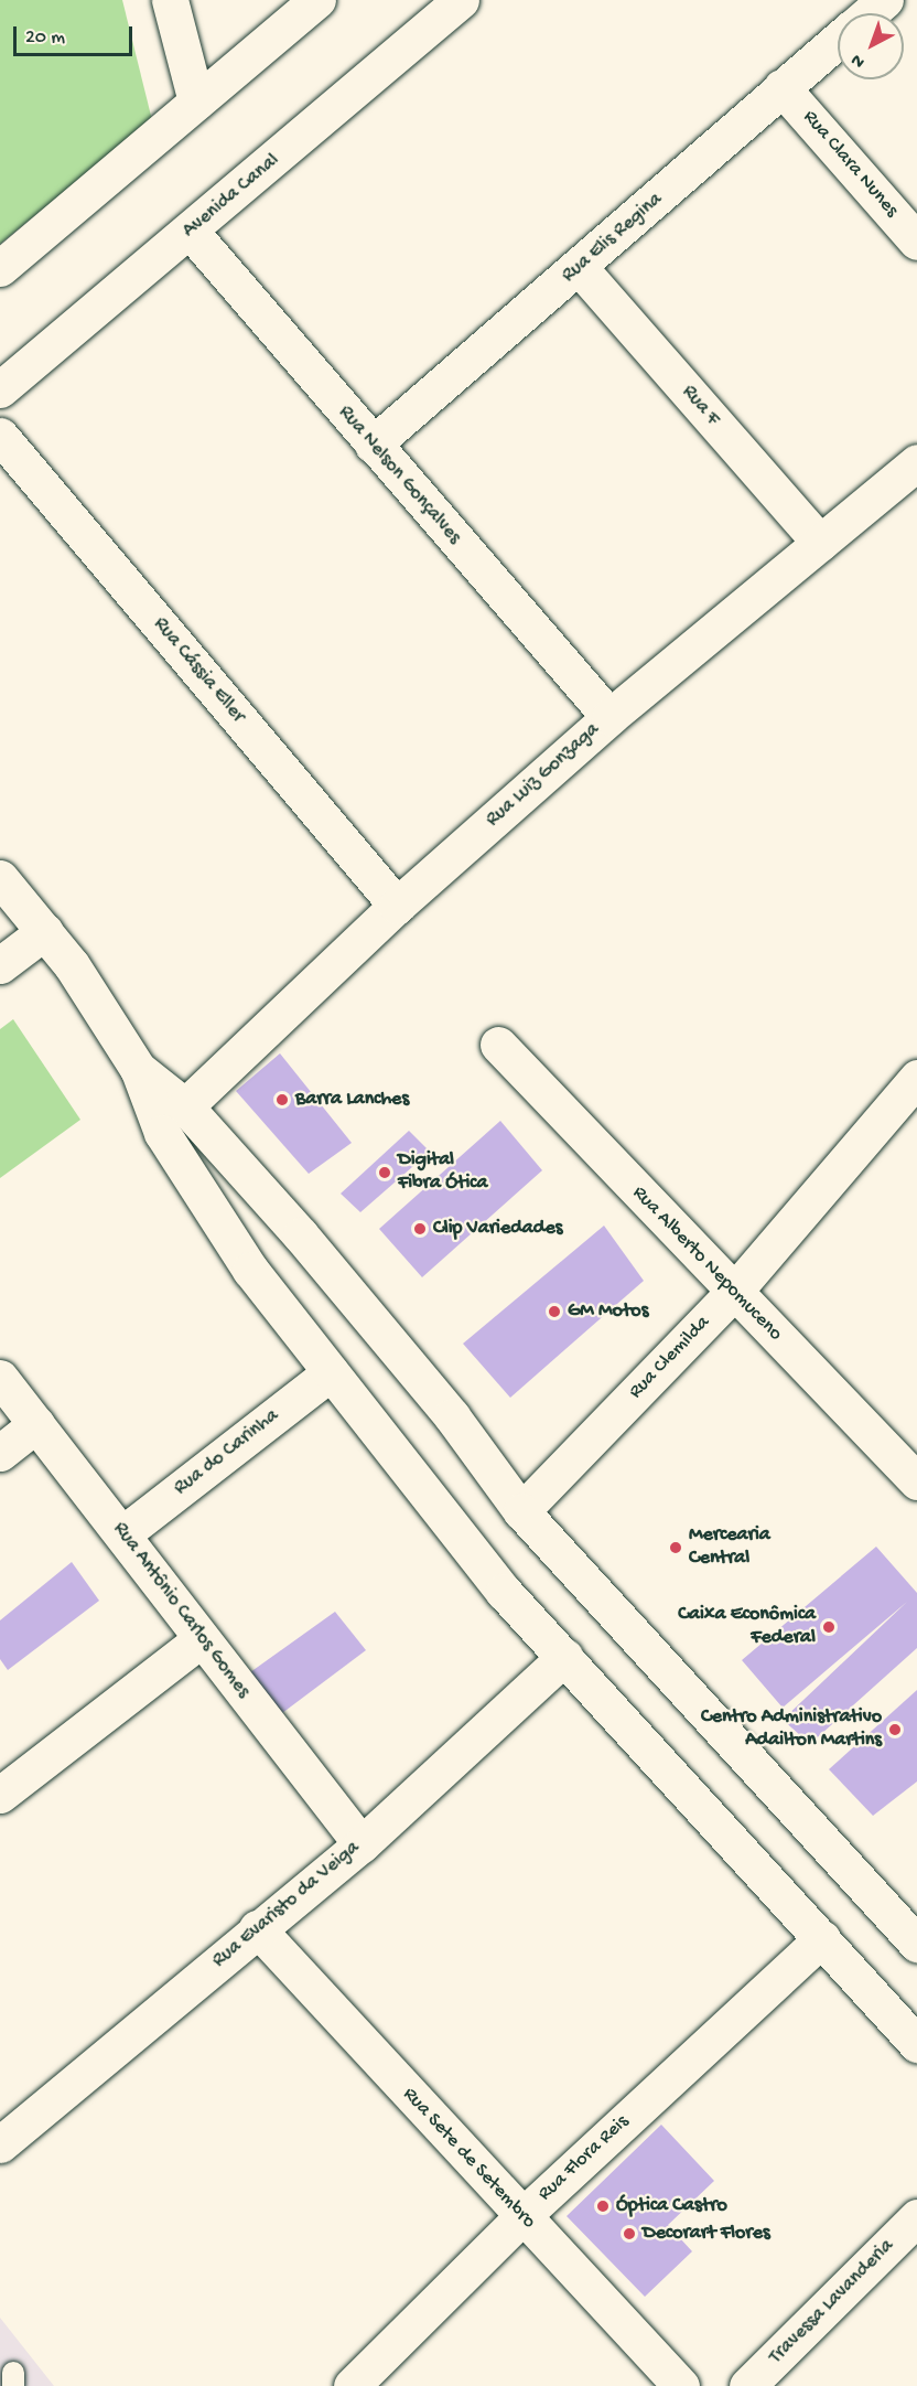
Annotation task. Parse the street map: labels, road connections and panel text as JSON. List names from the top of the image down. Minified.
{"streets":{"street":["Rua Clara Nunes","Avenida Canal","Rua Elis Regina","Rua F","Rua Nelson Gonçalves","Rua Cássia Eller","Rua Luiz Gonzaga","Rua Alberto Nepomuceno","Rua Clemilda","Rua do Carinha","Rua Antônio Carlos Gomes","Rua Evaristo da Veiga","Rua Sete de Setembro","Rua Flora Reis","Travessa Lavanderia"]},"crossings":[["Rua Clara Nunes","Rua Elis Regina"],["Avenida Canal","Rua Nelson Gonçalves"],["Rua Elis Regina","Rua F"],["Rua Elis Regina","Rua Nelson Gonçalves"],["Rua F","Rua Luiz Gonzaga"],["Rua Nelson Gonçalves","Rua Luiz Gonzaga"],["Rua Cássia Eller","Rua Luiz Gonzaga"],["Rua Alberto Nepomuceno","Rua Clemilda"],["Rua do Carinha","Rua Antônio Carlos Gomes"],["Rua Antônio Carlos Gomes","Rua Evaristo da Veiga"],["Rua Evaristo da Veiga","Rua Sete de Setembro"],["Rua Sete de Setembro","Rua Flora Reis"]],"places":["Barra Lanches","Digital Fibra Ótica","Clip Variedades","GM Motos","Mercearia Central","Caixa Econômica Federal","Centro Administrativo Adailton Martins","Óptica Castro","Decorart Flores"],"scale_bar":"20 m","north":"bottom left"}
